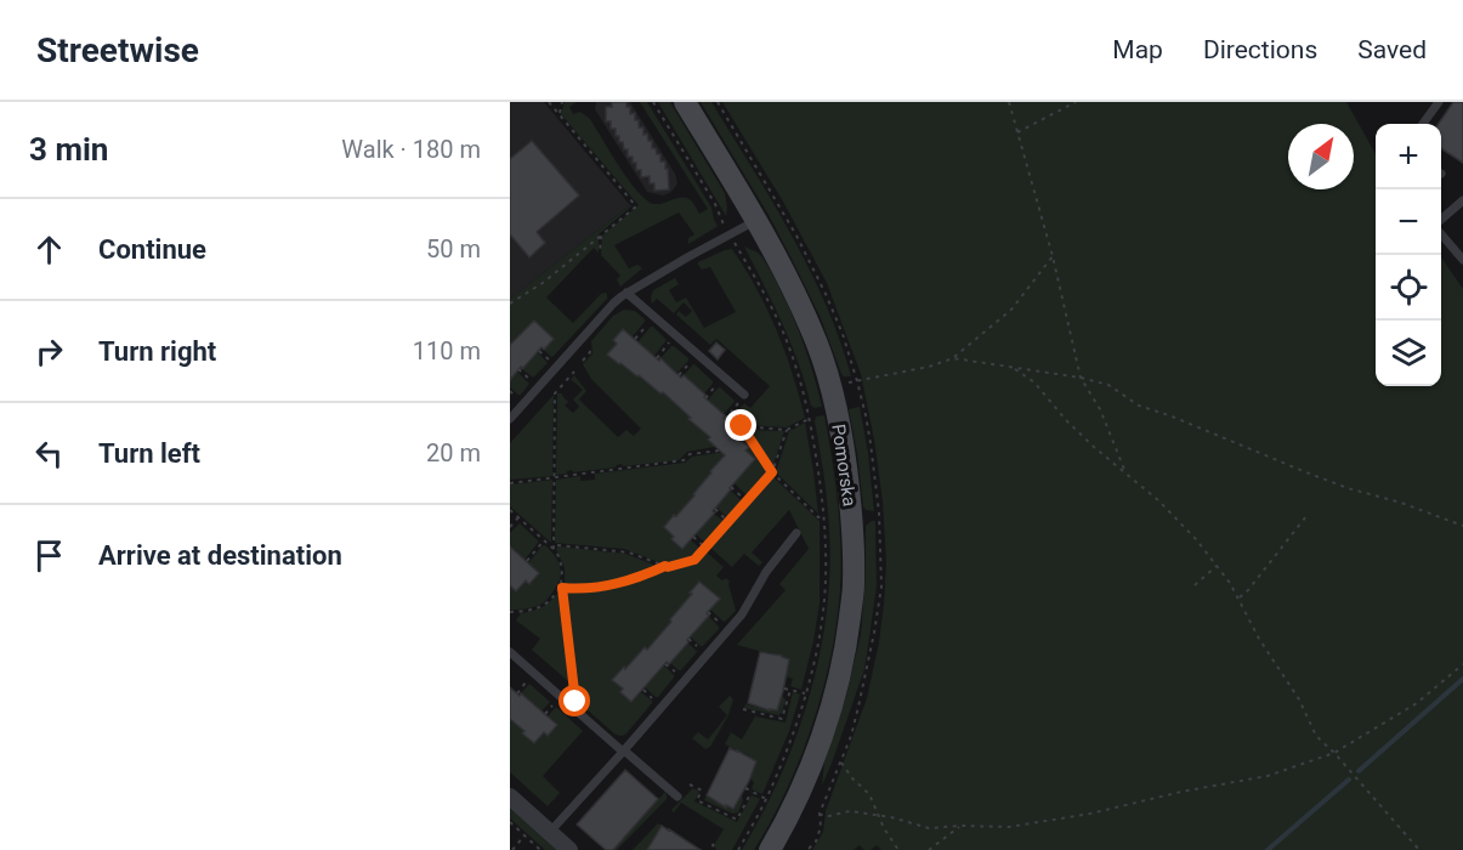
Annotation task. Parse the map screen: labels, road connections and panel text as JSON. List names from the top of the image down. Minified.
{"streets":{"main road":["Pomorska"]},"north":"top right","page":{"header":"Streetwise","nav":["Map","Directions","Saved"],"heading":["3 min","Walk · 180 m"],"map_buttons":["+","−"],"list":[["Continue","50 m"],["Turn right","110 m"],["Turn left","20 m"],"Arrive at destination"]}}
